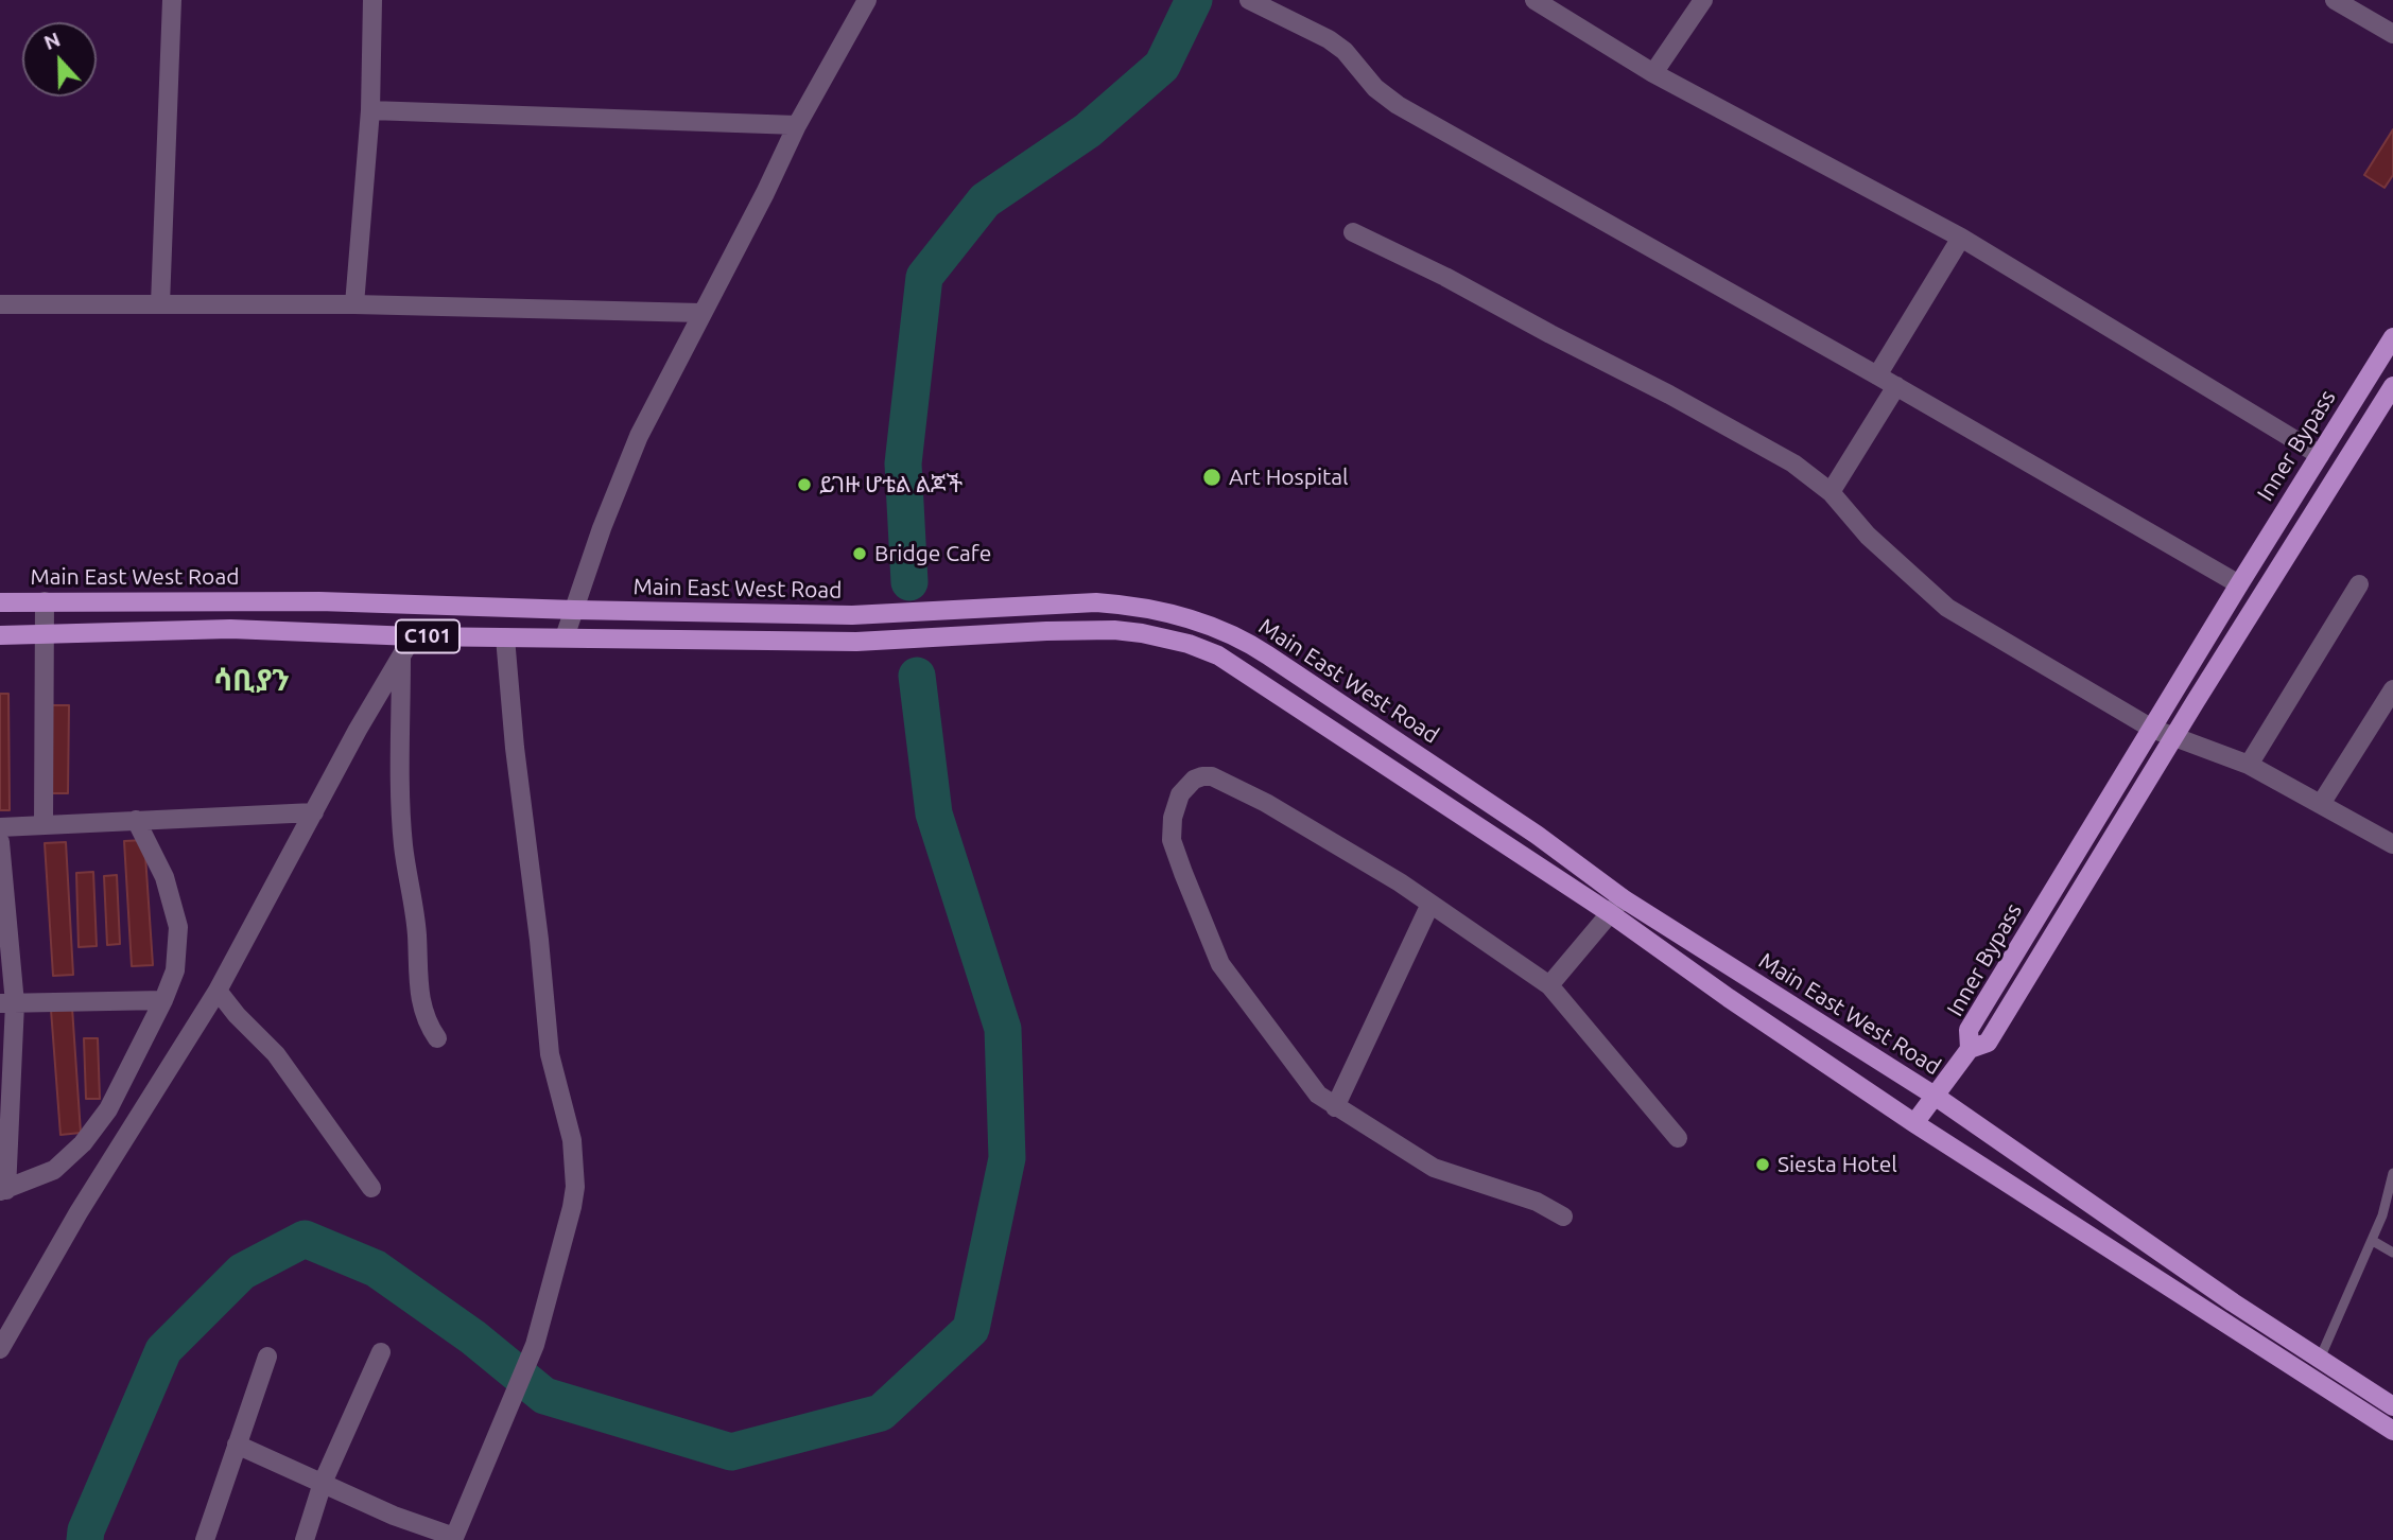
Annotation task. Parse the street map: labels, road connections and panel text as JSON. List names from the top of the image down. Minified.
{"streets":{"main road":["Inner Bypass","Main East West Road","C101"]},"districts":["ሳቢያን"],"places":["Art Hospital","ይገዙ ሆቴል ልጆች","Bridge Cafe","Siesta Hotel"],"north":"top"}
